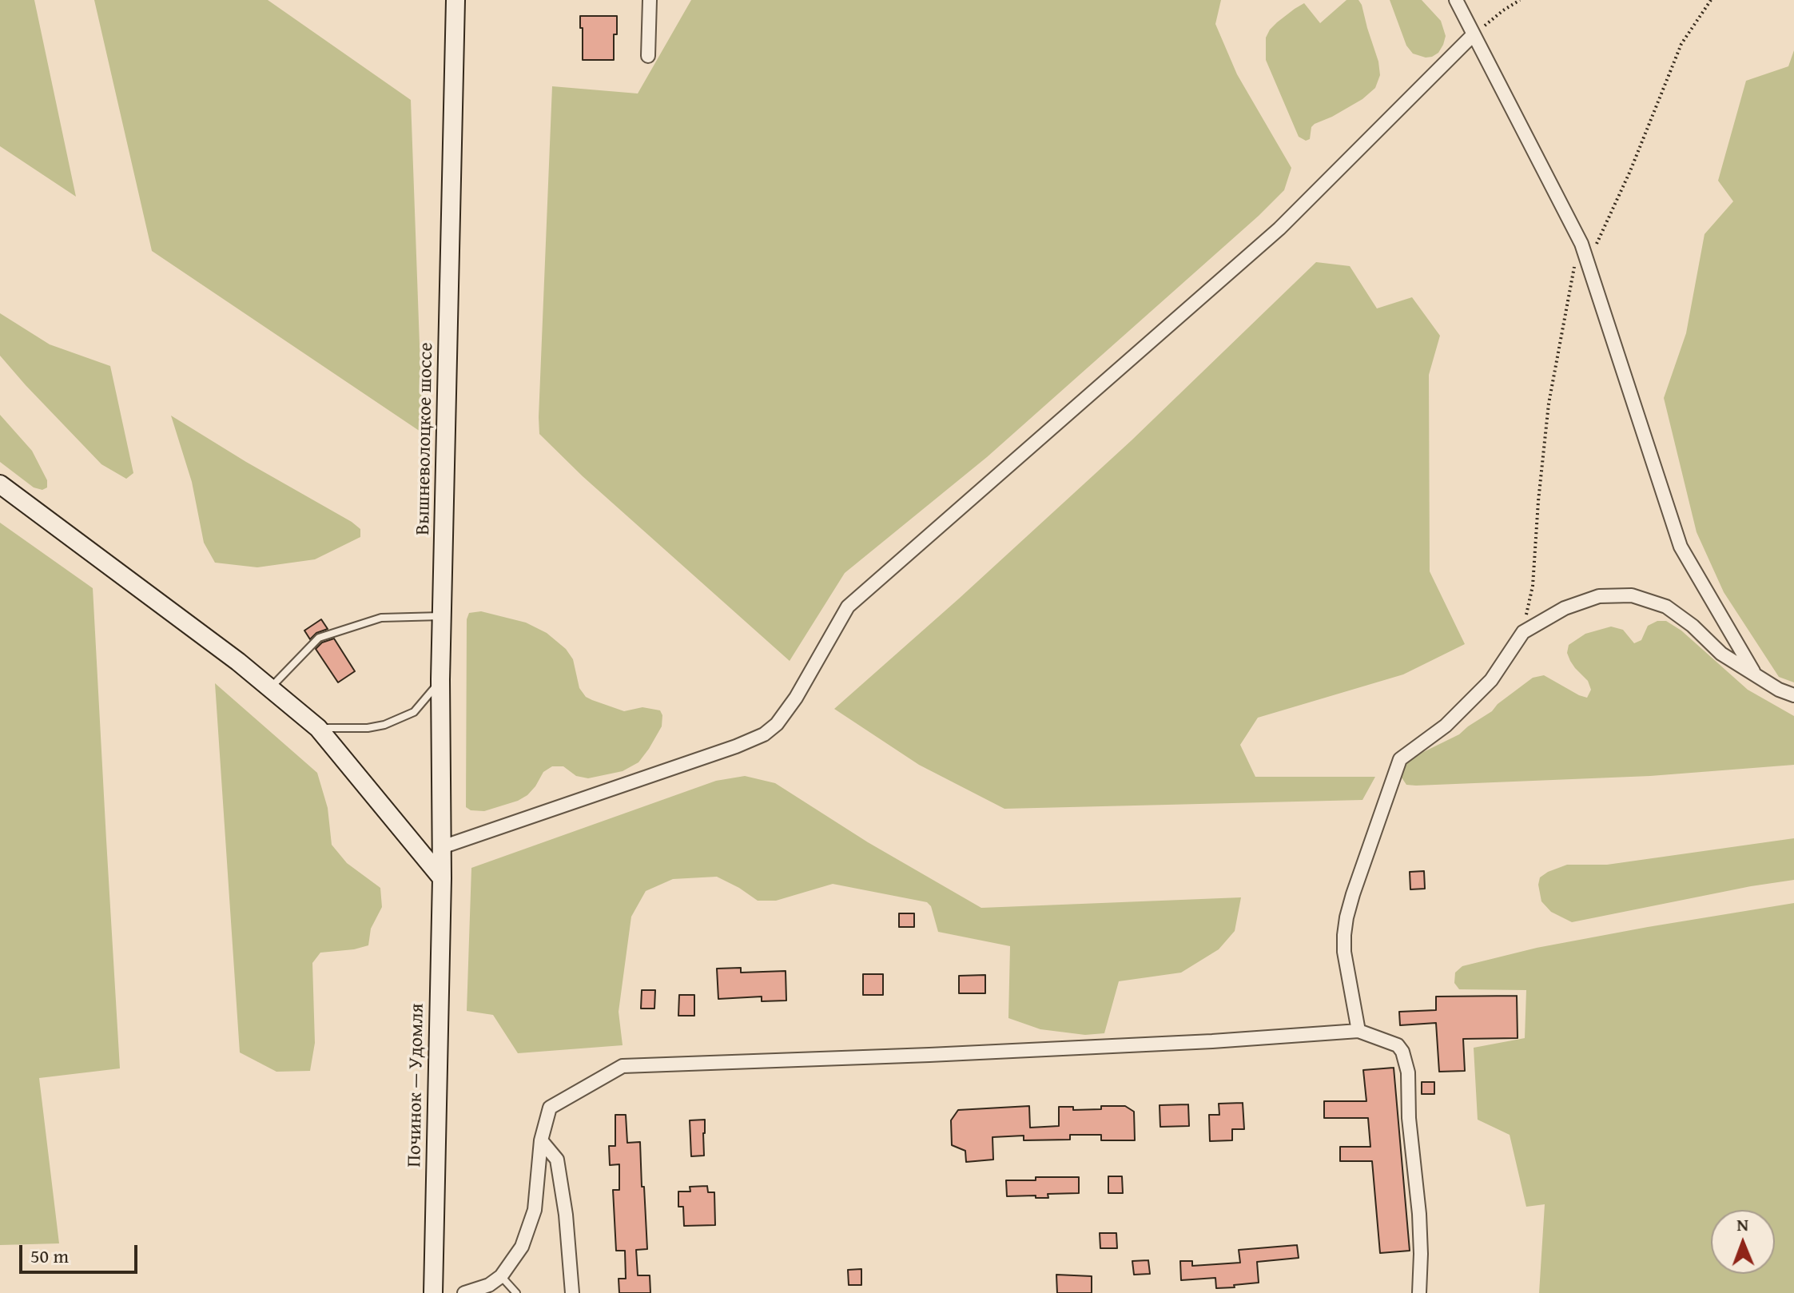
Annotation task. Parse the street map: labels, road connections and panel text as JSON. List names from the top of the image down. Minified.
{"streets":{"main road":["Вышневолоцкое шоссе","Починок — Удомля"]},"crossings":[["Вышневолоцкое шоссе","Починок — Удомля"]],"scale_bar":"50 m","north":"top"}
